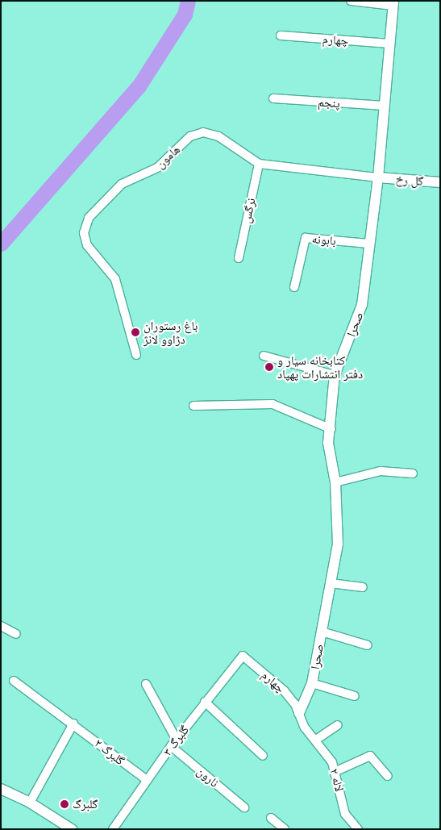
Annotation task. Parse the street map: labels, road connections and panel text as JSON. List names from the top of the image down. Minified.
{"streets":{"street":["چهارم","پنجم","هامون","گل رخ","نرگس","بابونه","صحرا","گلبرگ ۳","گلبرگ ۲","نارون","لاله ۲"]},"crossings":[["چهارم","صحرا"],["چهارم","گلبرگ ۳"],["چهارم","لاله ۲"],["پنجم","صحرا"],["هامون","گل رخ"],["هامون","نرگس"],["هامون","صحرا"],["گل رخ","صحرا"],["بابونه","صحرا"],["صحرا","لاله ۲"],["گلبرگ ۳","گلبرگ ۲"],["گلبرگ ۳","نارون"]],"places":["باغ رستوران دژاوو لانژ","کتابخانه سیار و دفتر انتشارات پهپاد","گلبرگ"]}
